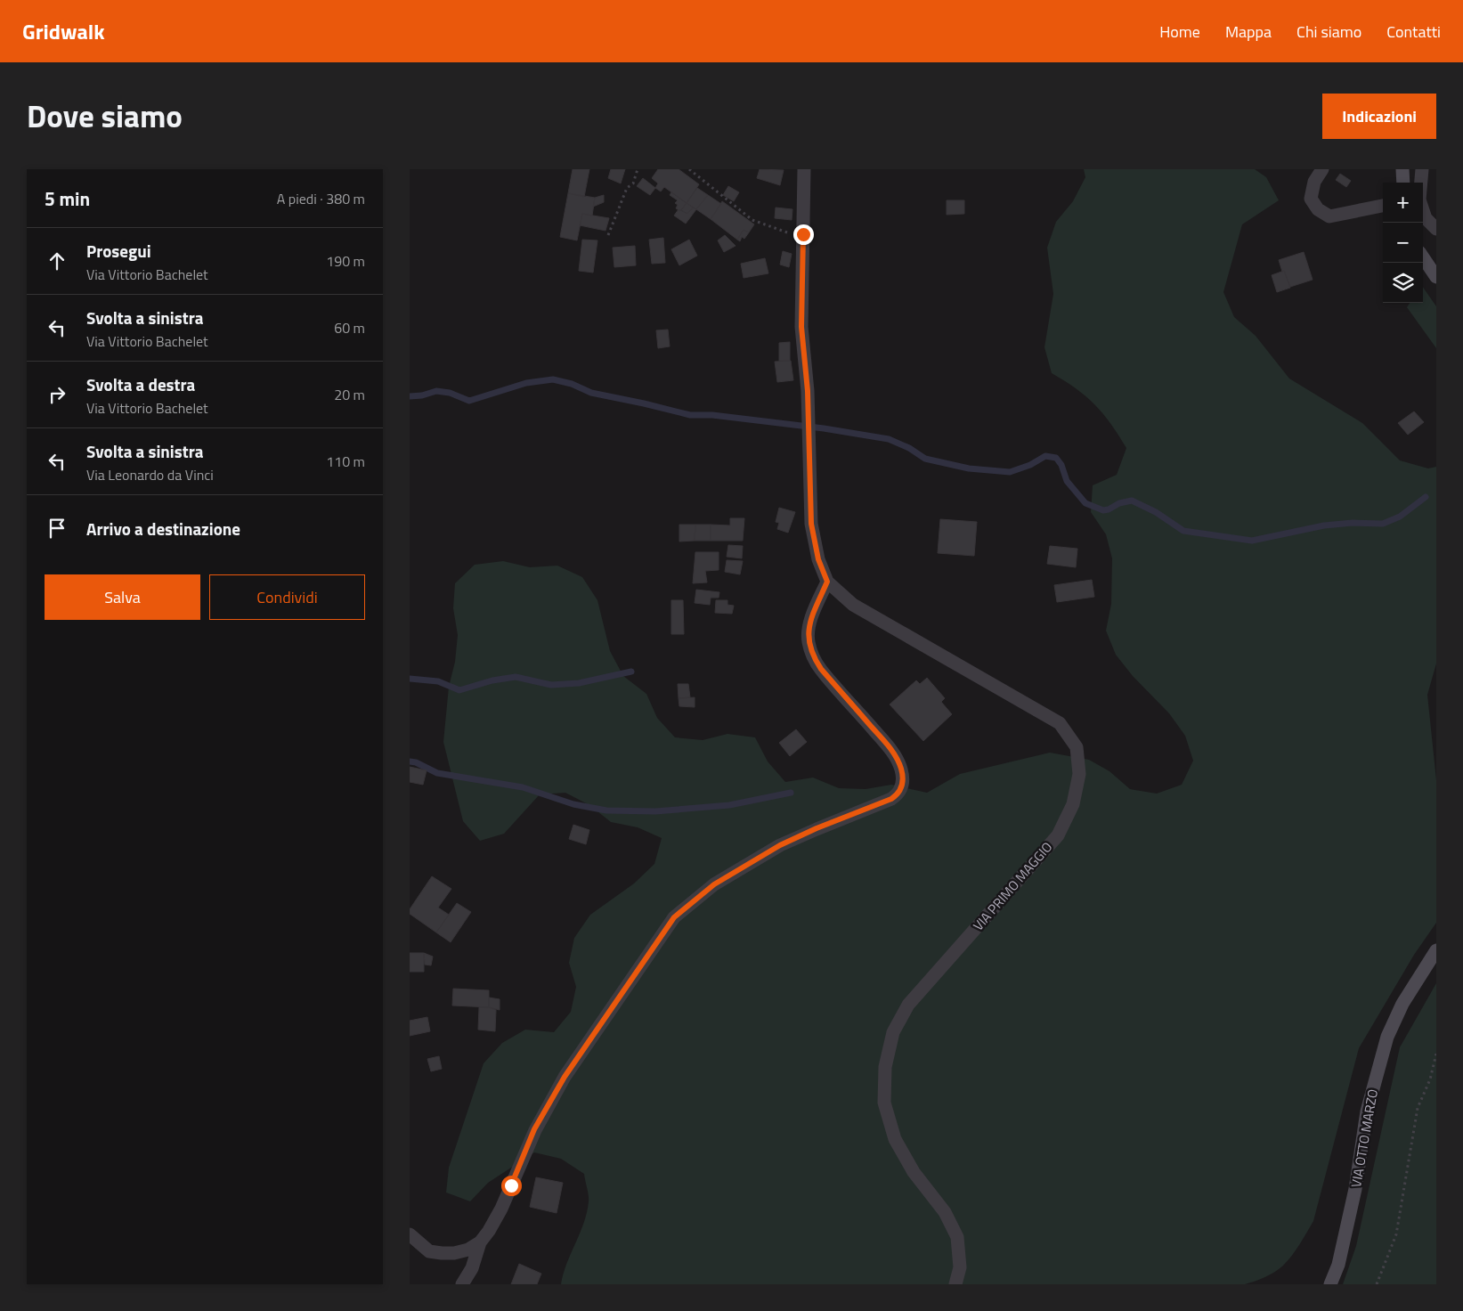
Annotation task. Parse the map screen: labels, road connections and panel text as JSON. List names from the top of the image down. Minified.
{"streets":{"main road":["VIA OTTO MARZO"],"street":["VIA PRIMO MAGGIO"]},"page":{"header":"Gridwalk","nav":["Home","Mappa","Chi siamo","Contatti"],"title":"Dove siamo","buttons":["Indicazioni",["Salva","Condividi"]],"heading":["5 min","A piedi · 380 m"],"map_buttons":["+","−"],"list":[["Prosegui","Via Vittorio Bachelet","190 m"],["Svolta a sinistra","Via Vittorio Bachelet","60 m"],["Svolta a destra","Via Vittorio Bachelet","20 m"],["Svolta a sinistra","Via Leonardo da Vinci","110 m"],"Arrivo a destinazione"]}}
